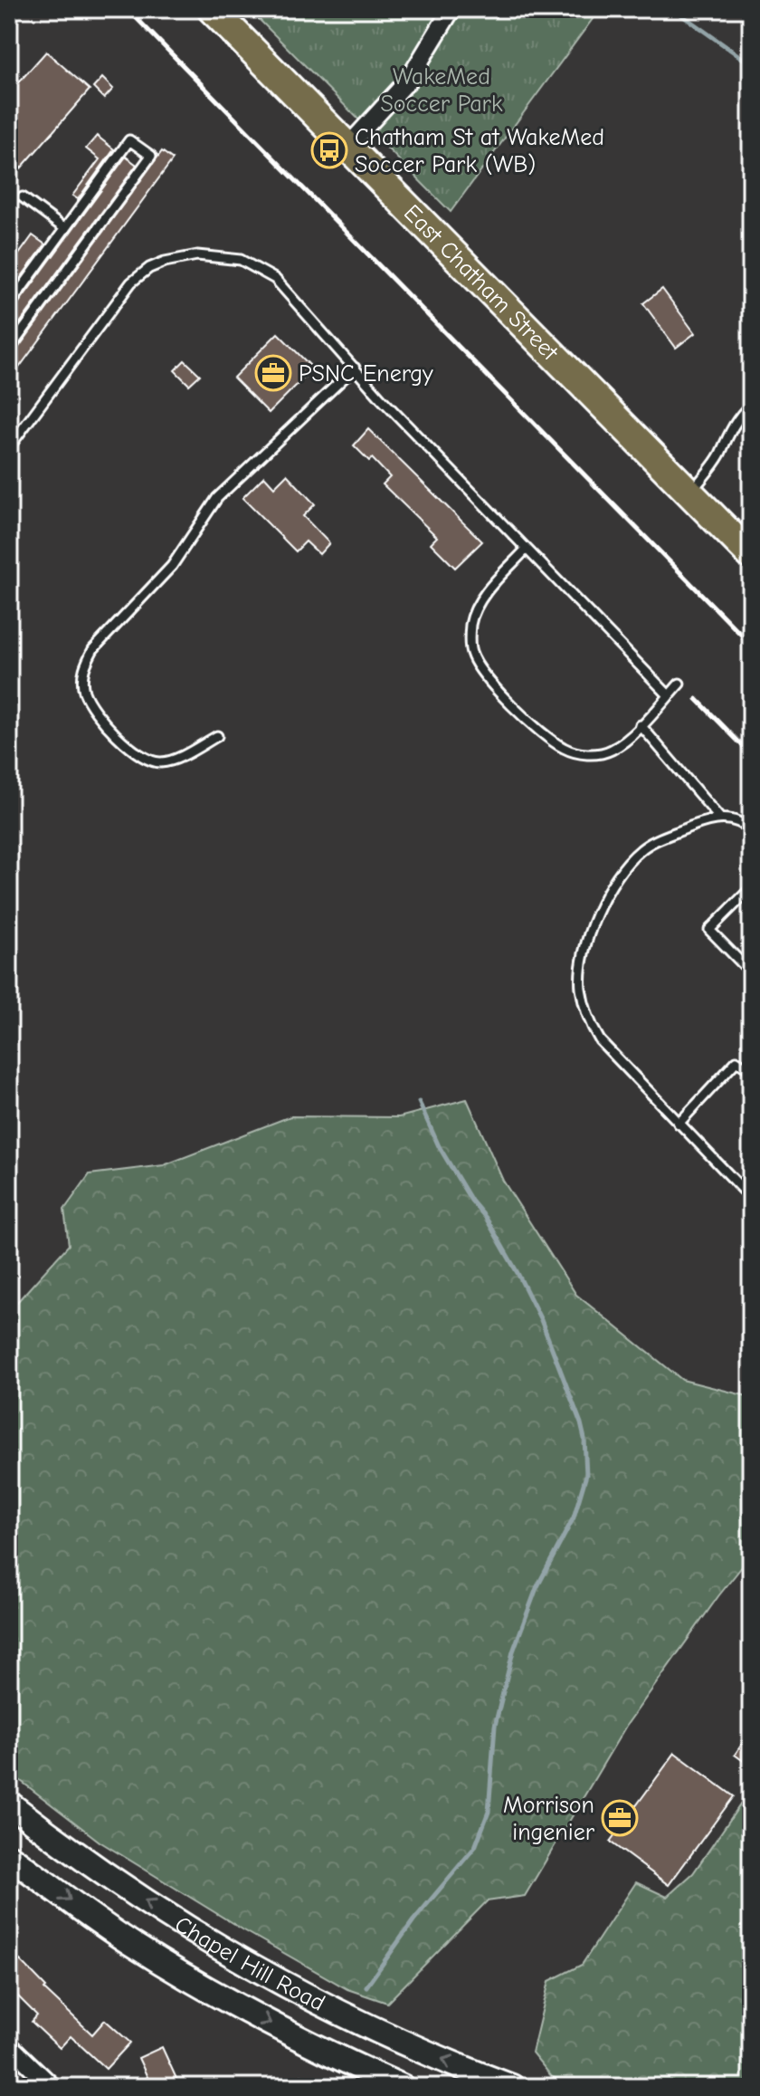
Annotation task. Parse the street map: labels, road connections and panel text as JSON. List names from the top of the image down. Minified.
{"streets":{"main road":["East Chatham Street","Chapel Hill Road"]},"parks":["WakeMed Soccer Park"],"places":{"bus stop":["Chatham St at WakeMed Soccer Park (WB)"],"office":["PSNC Energy","Morrison ingenier"]}}
